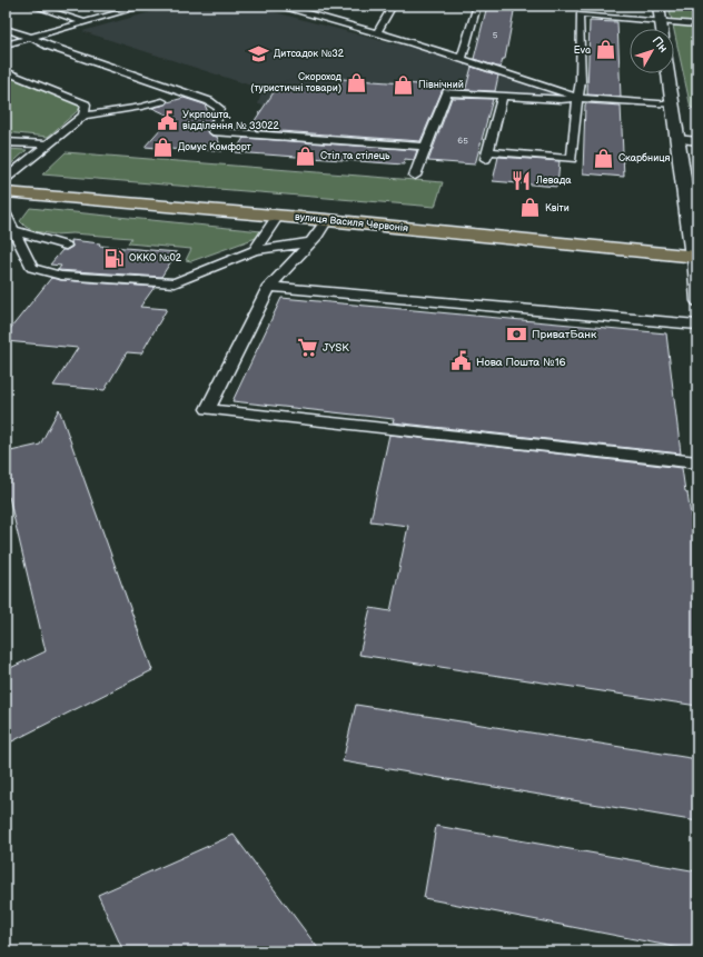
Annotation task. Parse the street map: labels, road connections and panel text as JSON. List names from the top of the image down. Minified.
{"streets":{"main road":["вулиця Василя Червонія"]},"places":{"shop":["Eva","Скороход (туристичні товари)","Північний","Домус Комфорт","Стіл та стілець","Скарбниця","Квiти"],"school or university":["Дитсадок №32"],"public building":["Укрпошта, відділення № 33022","Нова Пошта №16"],"restaurant":["Левада"],"fuel station":["ОККО №02"],"bank":["ПриватБанк"],"supermarket":["JYSK"]},"house_numbers":["5","65"],"north":"top right"}
